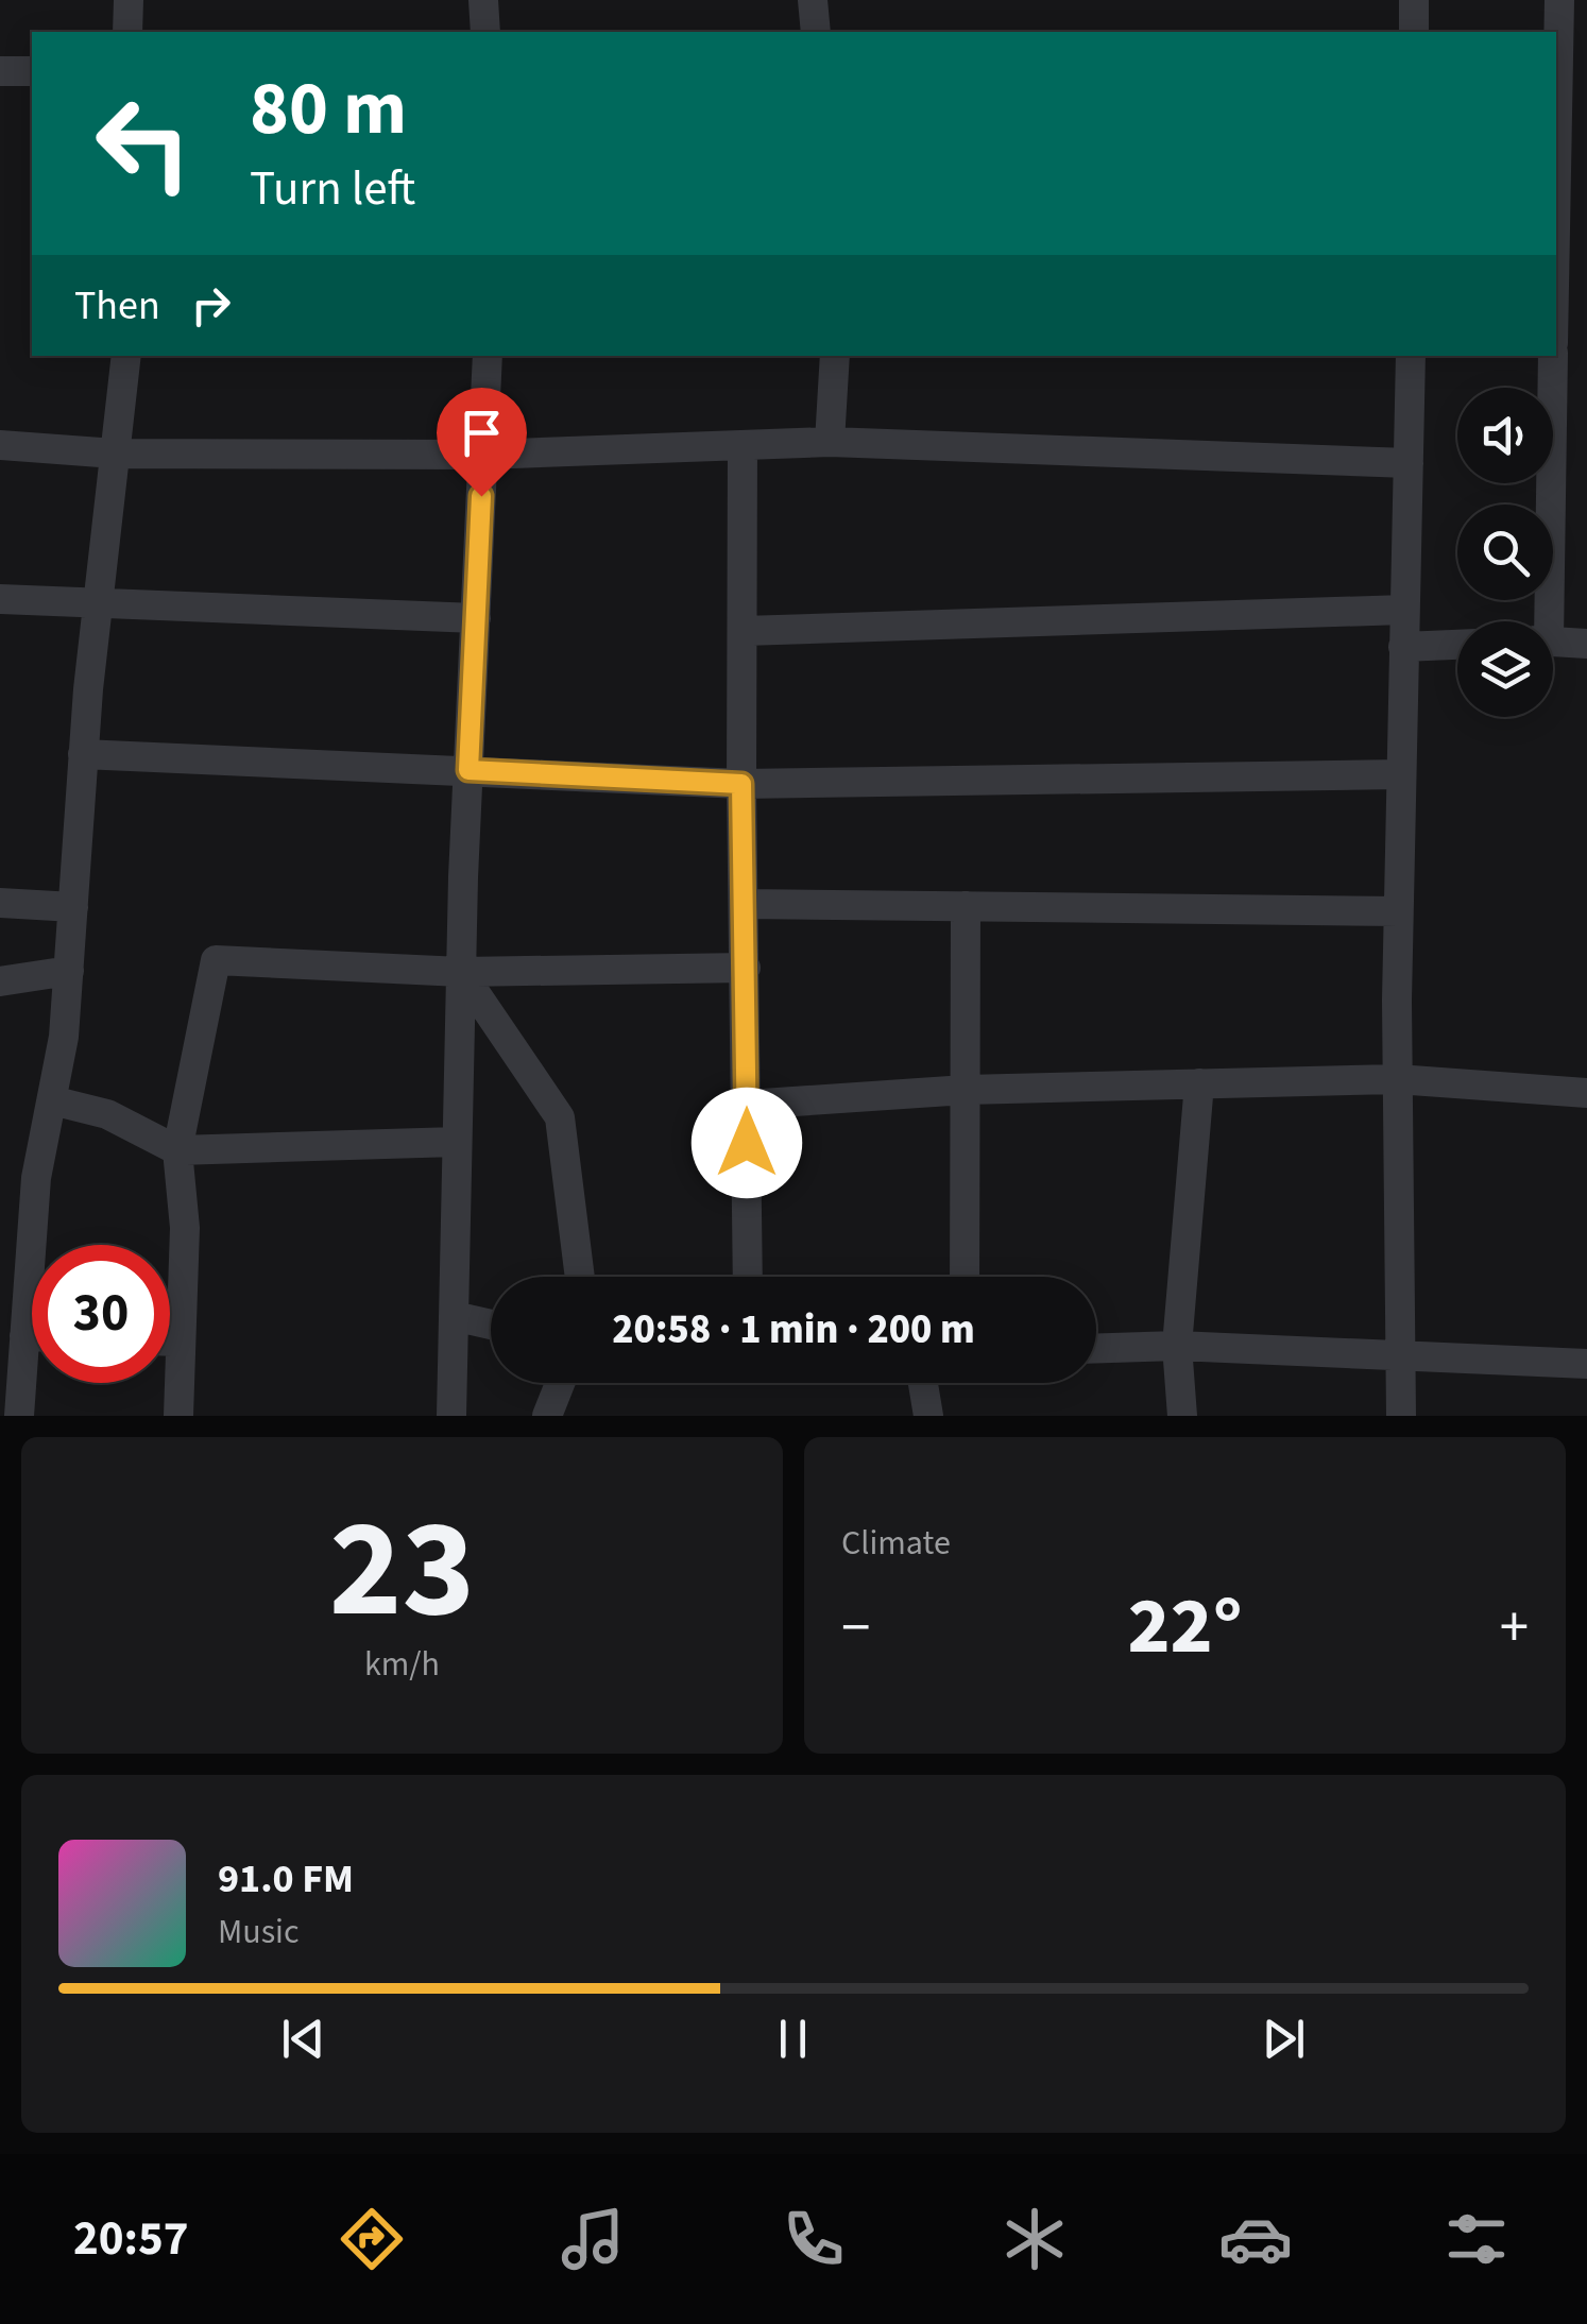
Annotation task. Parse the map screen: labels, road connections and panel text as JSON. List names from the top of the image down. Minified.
{"page":{"turn":["80 m","Turn left"],"then":"Then","limit":"30","trip":"20:58 · 1 min · 200 m","tile":[["23","km/h"],"Climate"],"heat":["−","22°","+"],"song":["91.0 FM","Music"],"tabs":"20:57"}}
